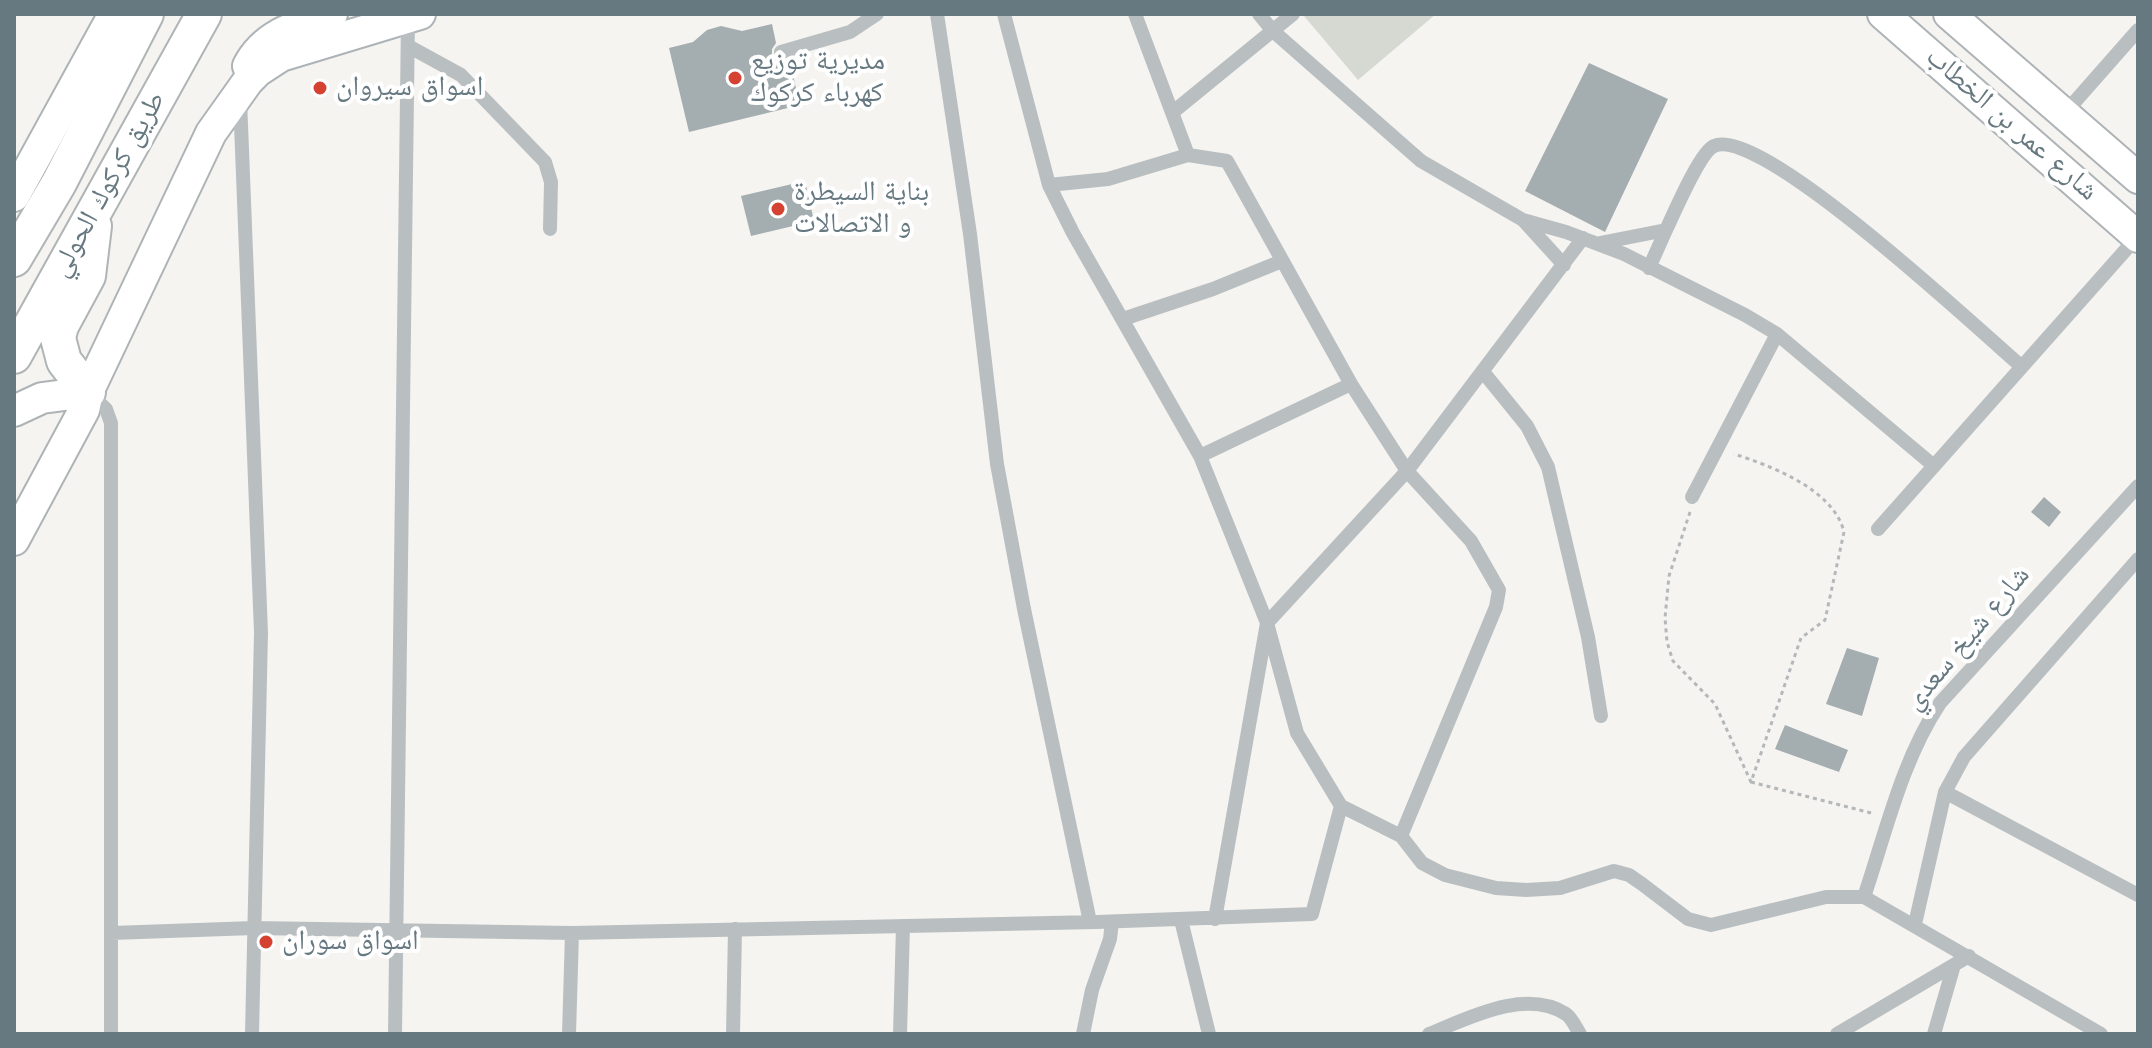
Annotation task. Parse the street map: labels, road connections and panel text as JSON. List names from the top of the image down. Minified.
{"streets":{"highway":["طريق كركوك الحولي"],"main road":["شارع عمر بن الخطاب"],"street":["شارع شيخ سعدي"]},"places":["مديرية توزيع كهرباء كركوك","اسواق سيروان","بناية السيطرة و الاتصالات","اسواق سوران"]}
